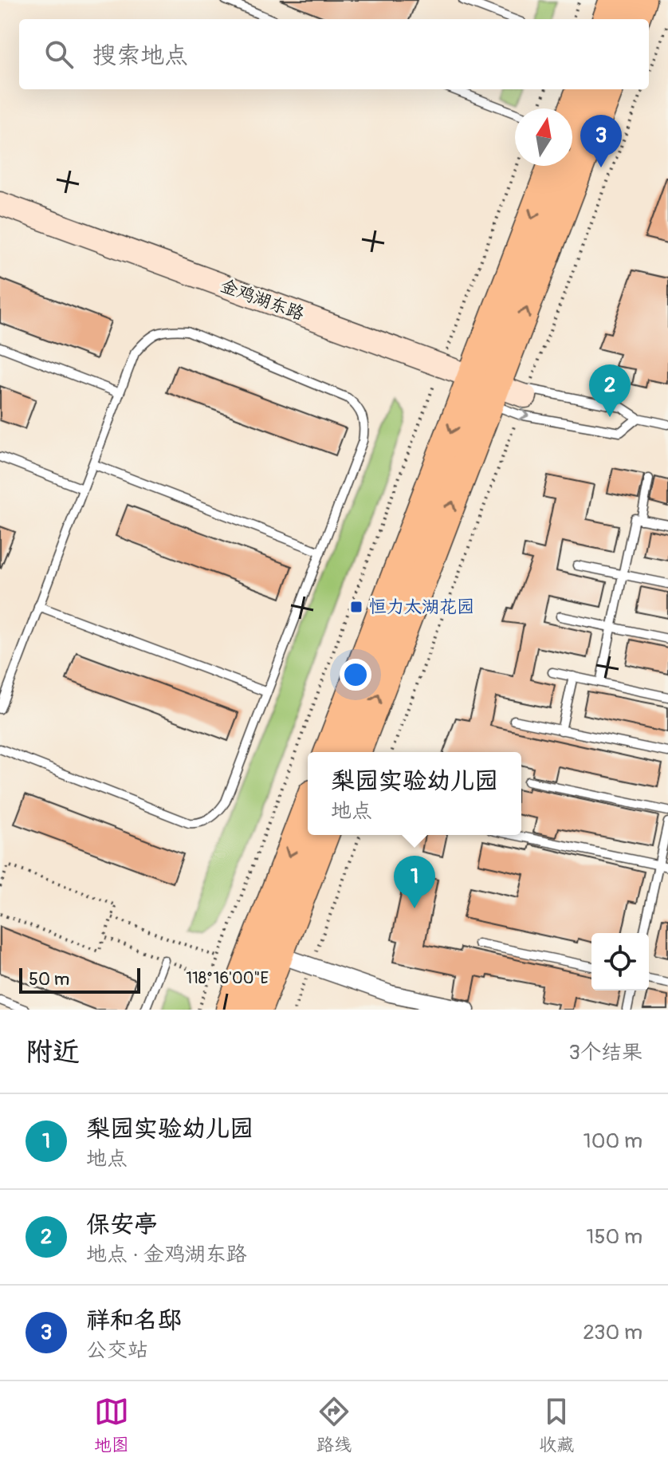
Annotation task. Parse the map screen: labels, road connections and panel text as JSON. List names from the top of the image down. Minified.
{"streets":{"street":["金鸡湖东路"]},"places":{"transit":["恒力太湖花园"]},"scale_bar":"50 m","north":"top","page":{"search":"搜索地点","pins":["3","2","1"],"popup":["梨园实验幼儿园","地点"],"scale":"50 m","heading":["附近","3个结果"],"list":[{"mark":"1","name":"梨园实验幼儿园","note":"地点","value":"100 m"},{"mark":"2","name":"保安亭","note":"地点 · 金鸡湖东路","value":"150 m"},{"mark":"3","name":"祥和名邸","note":"公交站","value":"230 m"}],"nav":["地图","路线","收藏"]},"coordinates":["118°16'00\"E"]}
